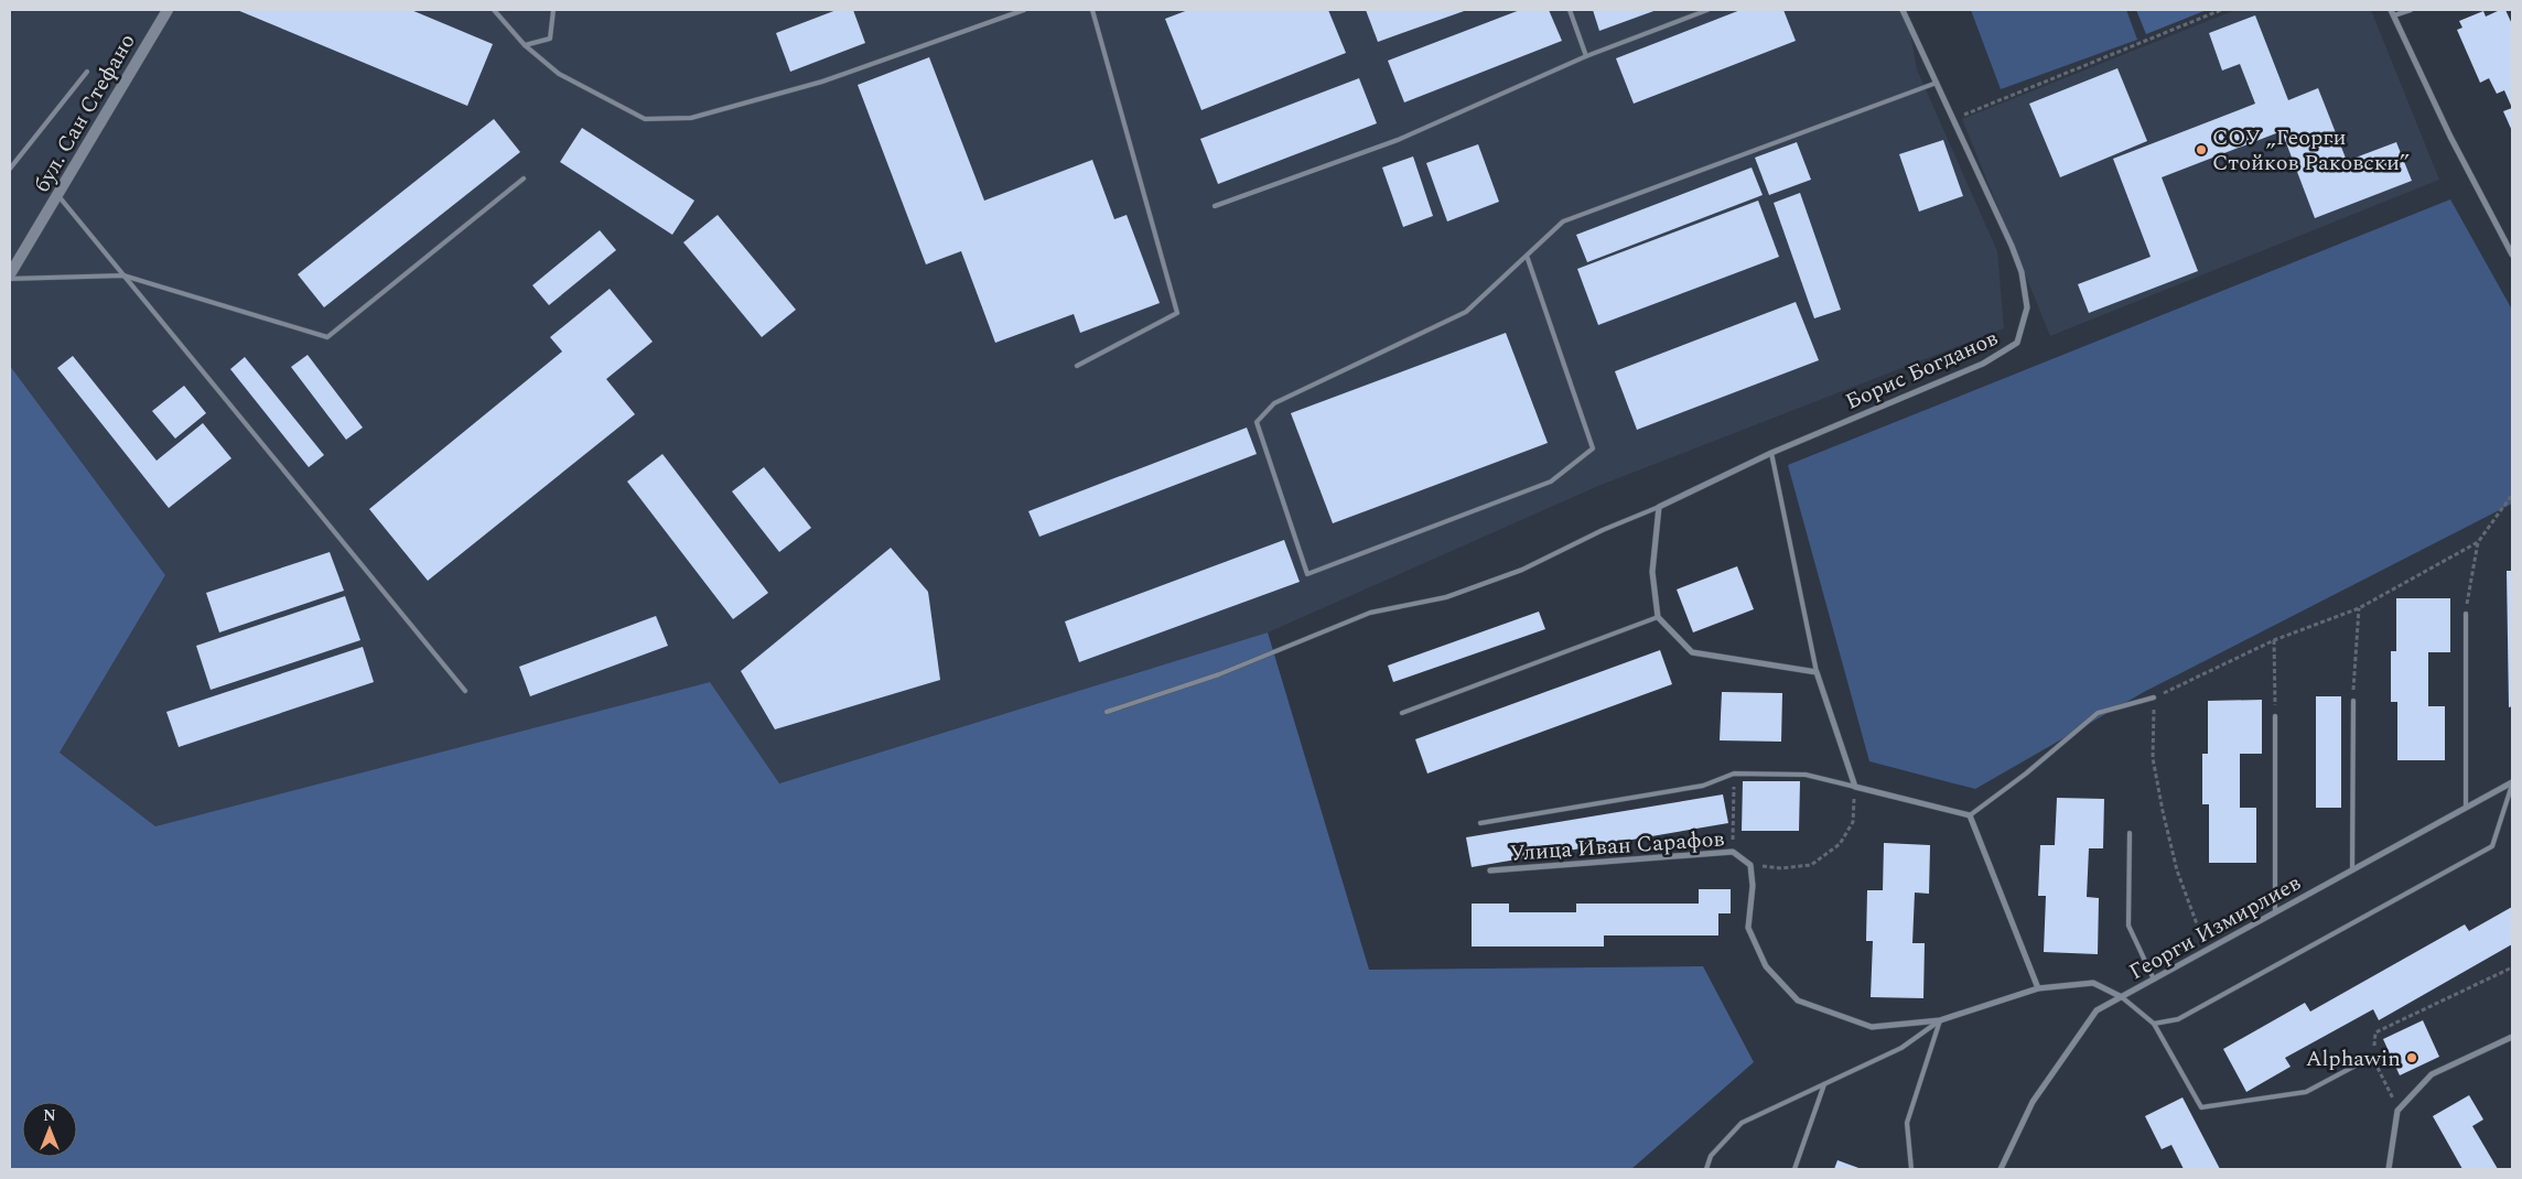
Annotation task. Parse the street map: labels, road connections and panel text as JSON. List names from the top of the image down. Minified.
{"streets":{"main road":["бул. Сан Стефано"],"street":["Борис Богданов","Улица Иван Сарафов","Георги Измирлиев"]},"crossings":[["Улица Иван Сарафов","Георги Измирлиев"]],"places":["СОУ „Георги Стойков Раковски”","Alphawin"],"north":"top"}
